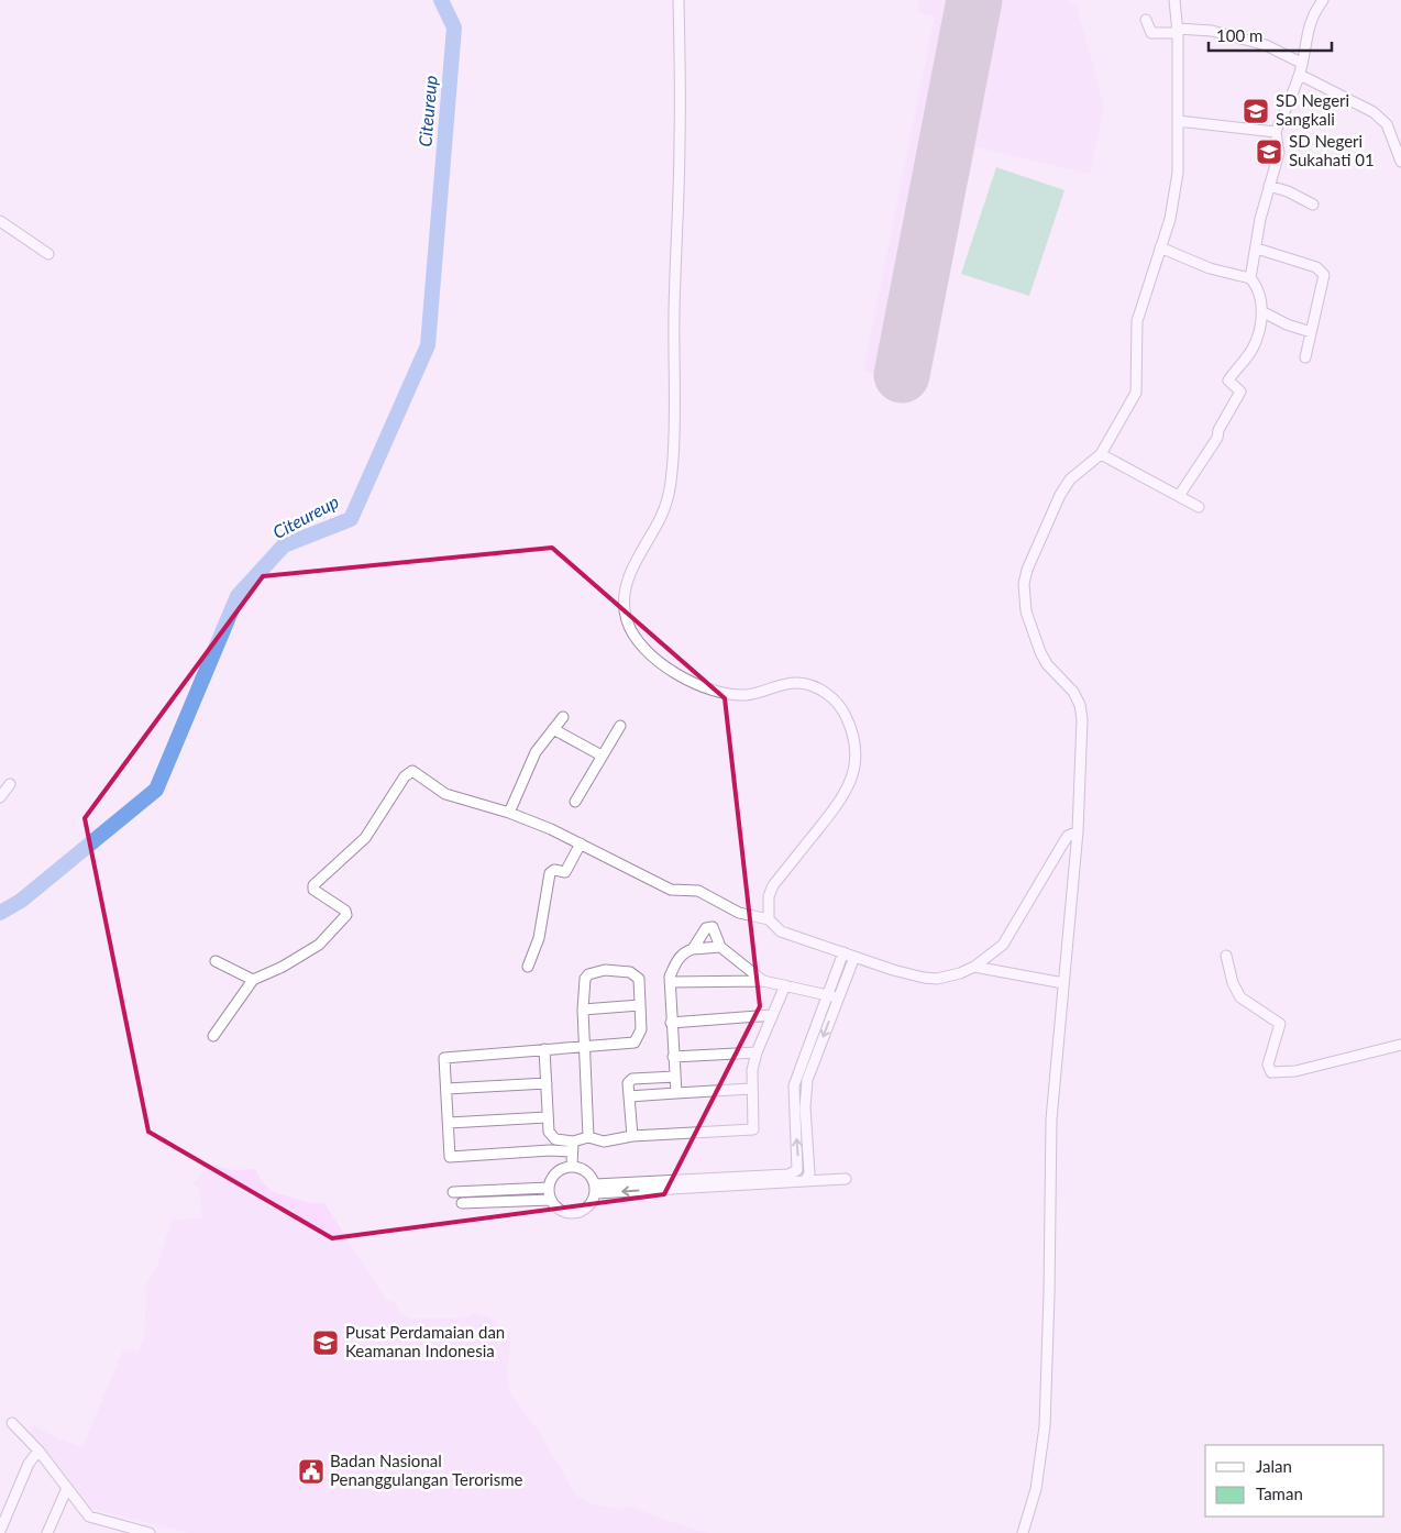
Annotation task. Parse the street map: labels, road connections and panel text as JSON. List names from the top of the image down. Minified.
{"water":["Citeureup"],"places":{"school or university":["SD Negeri Sangkali","SD Negeri Sukahati 01","Pusat Perdamaian dan Keamanan Indonesia"],"public building":["Badan Nasional Penanggulangan Terorisme"]},"legend":["Jalan","Taman"],"scale_bar":"100 m"}
